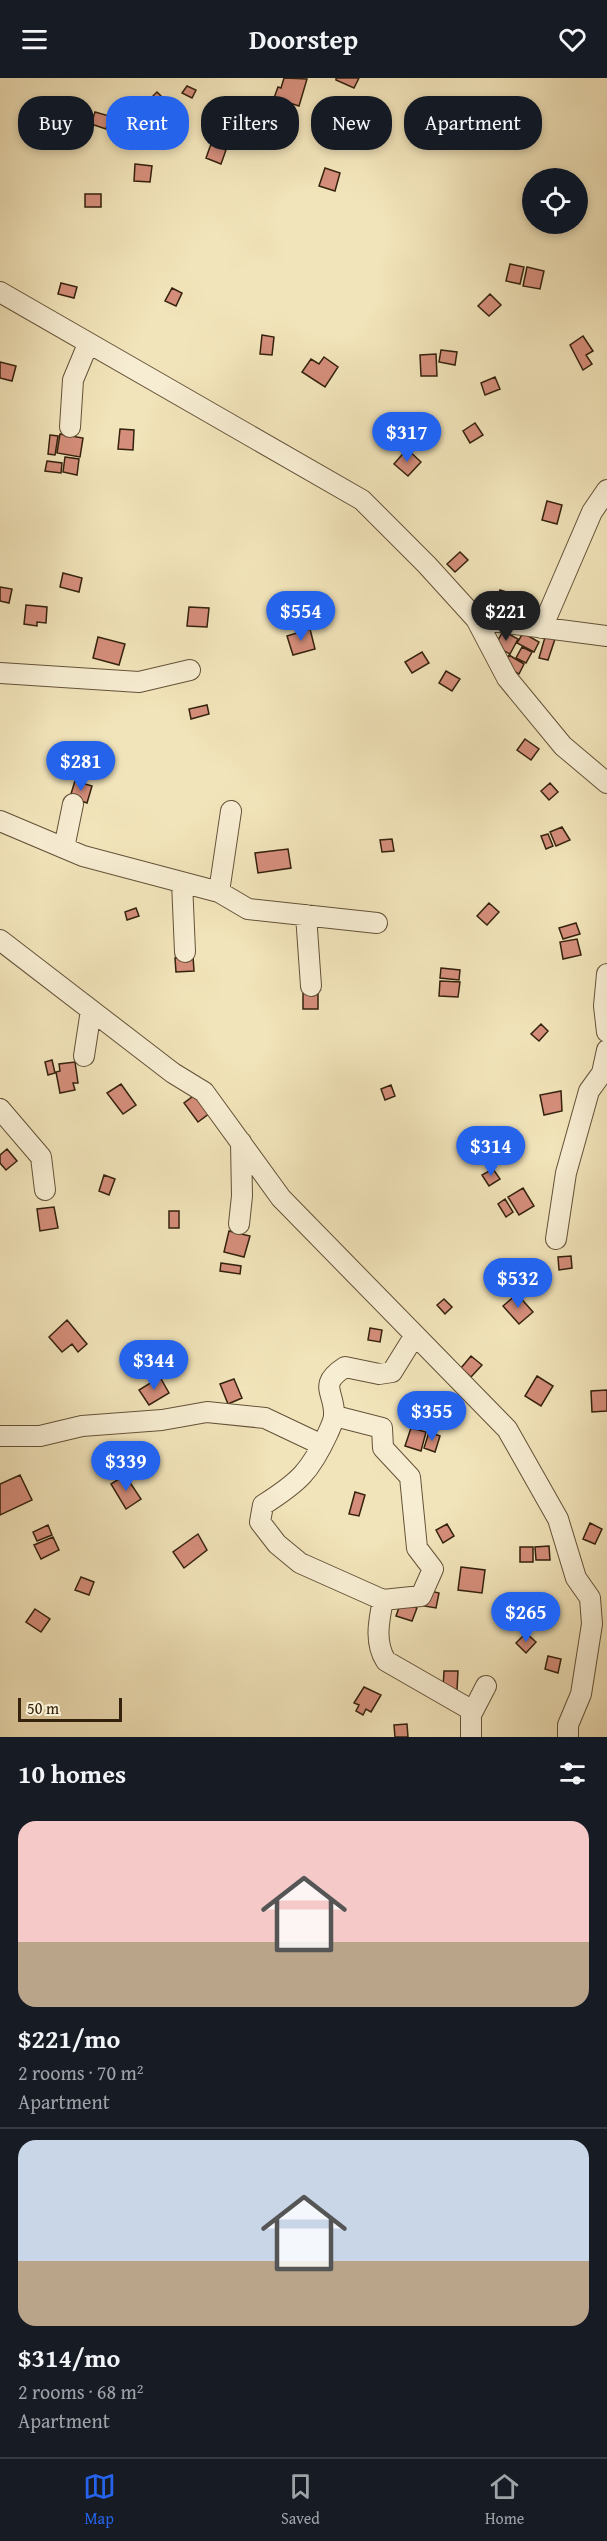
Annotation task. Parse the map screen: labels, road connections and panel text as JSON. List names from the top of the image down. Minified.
{"scale_bar":"50 m","page":{"header":"Doorstep","chip":["Buy","Rent","Filters","New","Apartment"],"price":["$317","$554","$221","$281","$314","$532","$344","$355","$339","$265"],"scale":"50 m","heading":"10 homes","list":[{"name":"$221/mo","note":"2 rooms · 70 m² · Apartment"},{"name":"$314/mo","note":"2 rooms · 68 m² · Apartment"}],"tabs":["Map","Saved","Home"]}}
